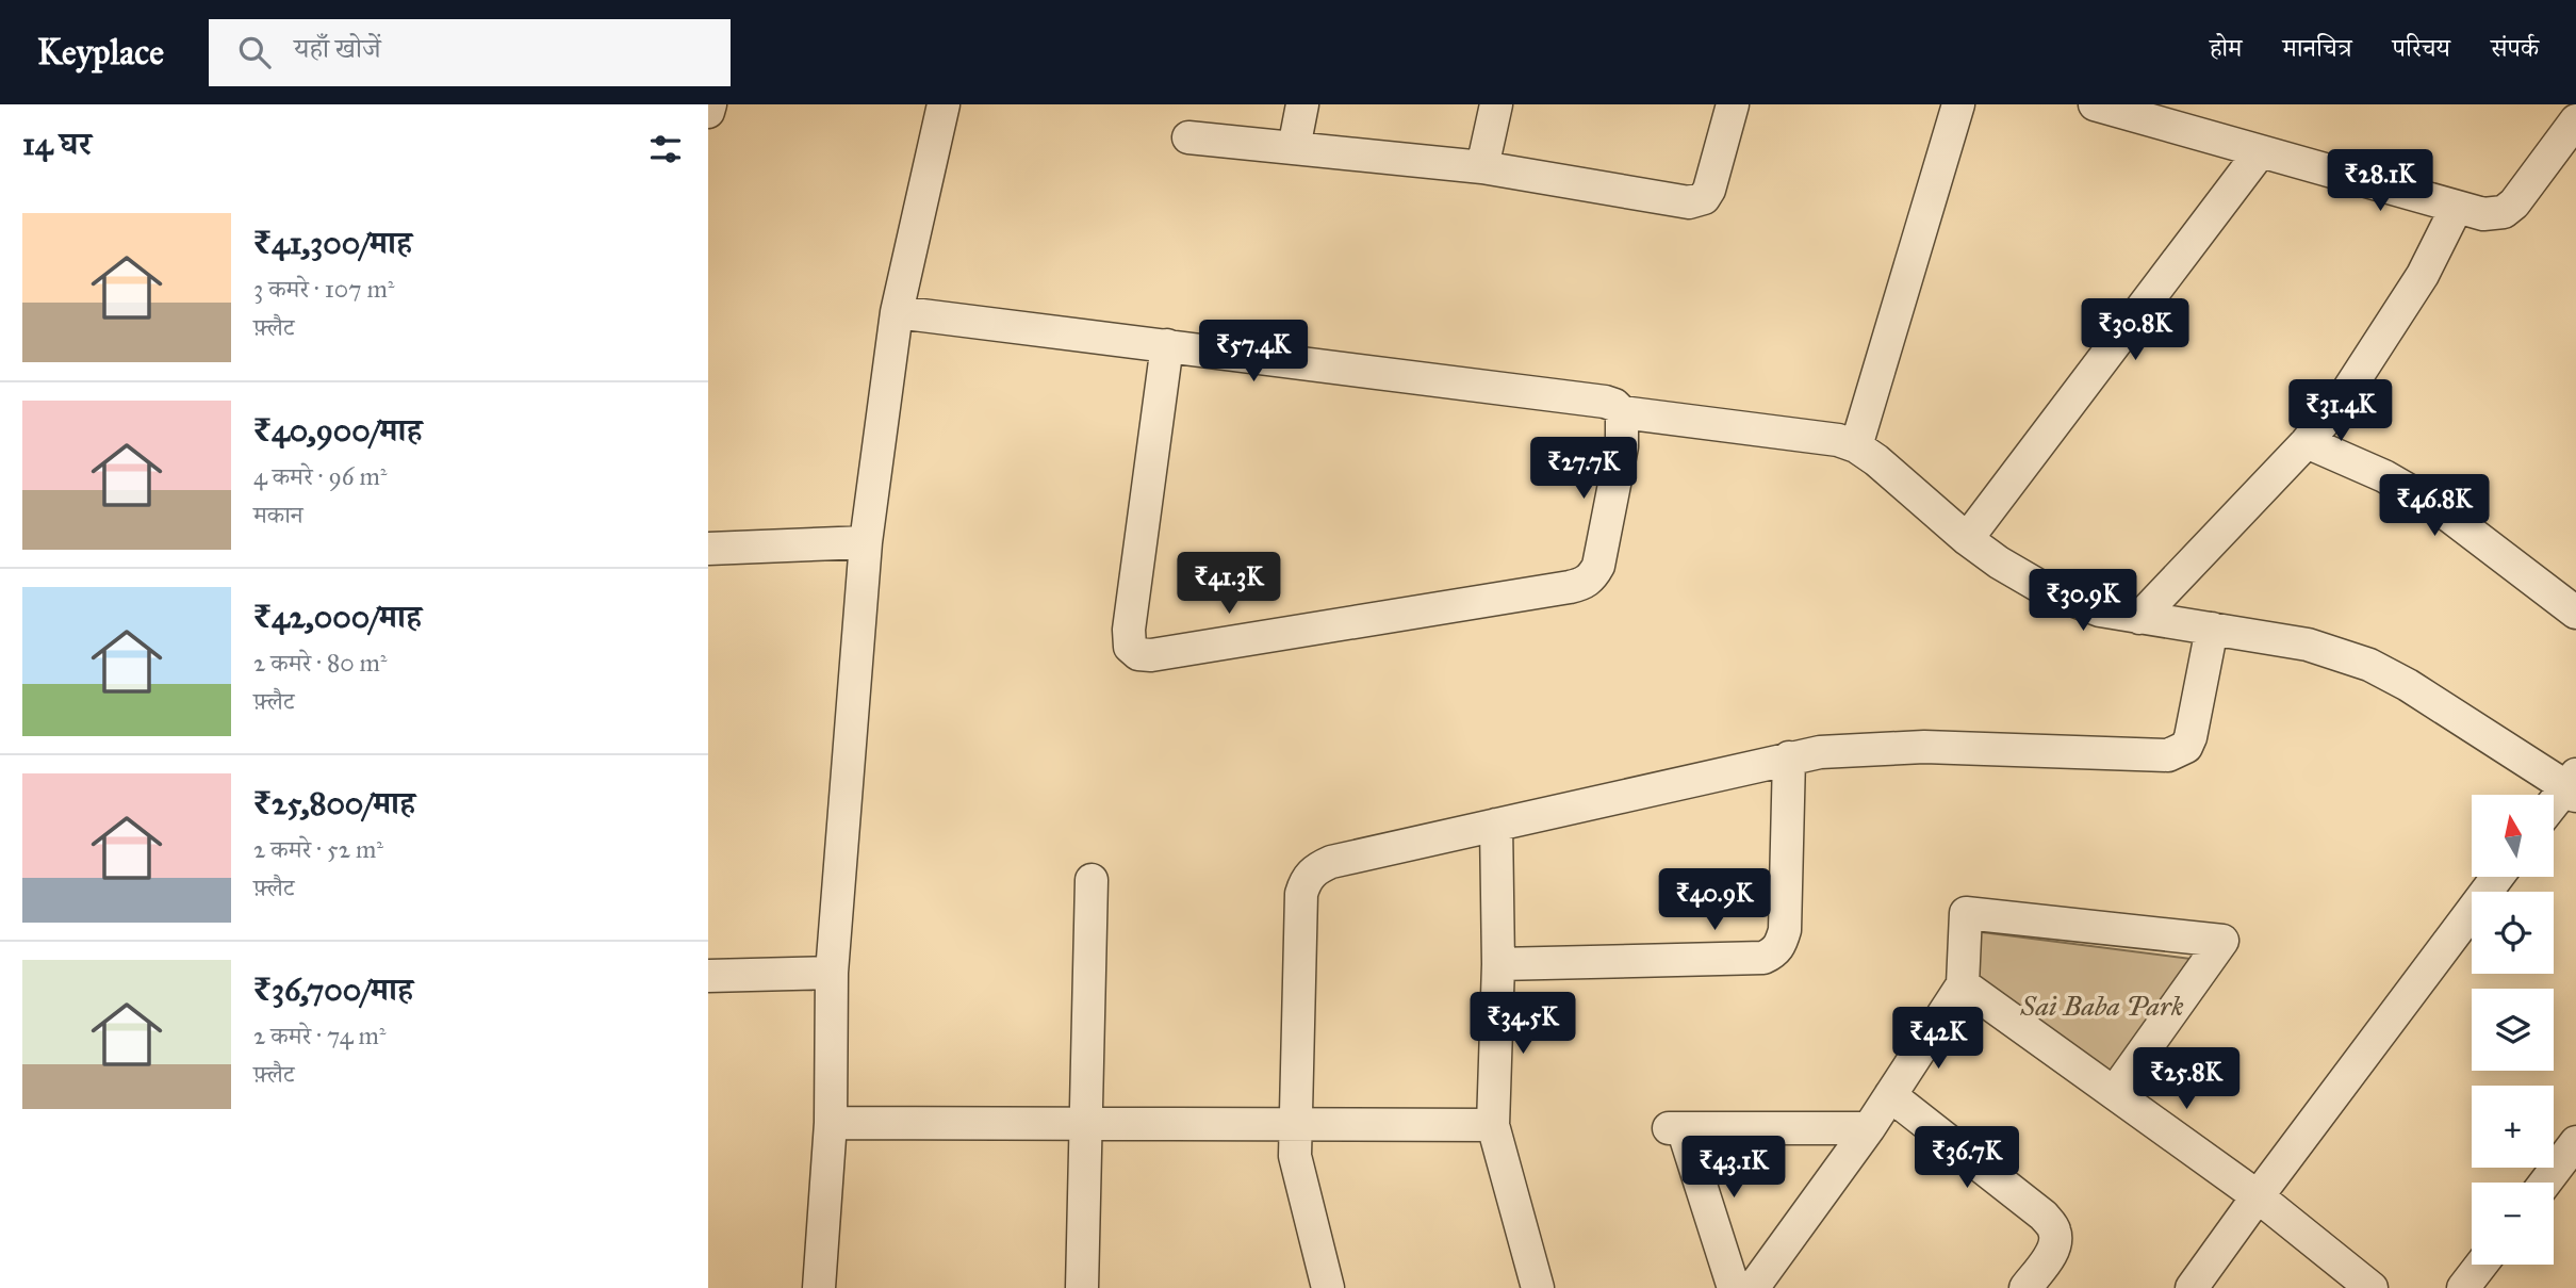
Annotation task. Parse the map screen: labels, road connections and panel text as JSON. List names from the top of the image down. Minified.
{"parks":["Sai Baba Park"],"north":"top","page":{"header":"Keyplace","search":"यहाँ खोजें","nav":["होम","मानचित्र","परिचय","संपर्क"],"heading":"14 घर","price":["₹28.1K","₹30.8K","₹57.4K","₹31.4K","₹27.7K","₹46.8K","₹41.3K","₹30.9K","₹40.9K","₹34.5K","₹42K","₹25.8K","₹36.7K","₹43.1K"],"list":[{"name":"₹41,300/माह","note":"3 कमरे · 107 m² · फ़्लैट"},{"name":"₹40,900/माह","note":"4 कमरे · 96 m² · मकान"},{"name":"₹42,000/माह","note":"2 कमरे · 80 m² · फ़्लैट"},{"name":"₹25,800/माह","note":"2 कमरे · 52 m² · फ़्लैट"},{"name":"₹36,700/माह","note":"2 कमरे · 74 m² · फ़्लैट"}],"map_buttons":["+","−"]}}
